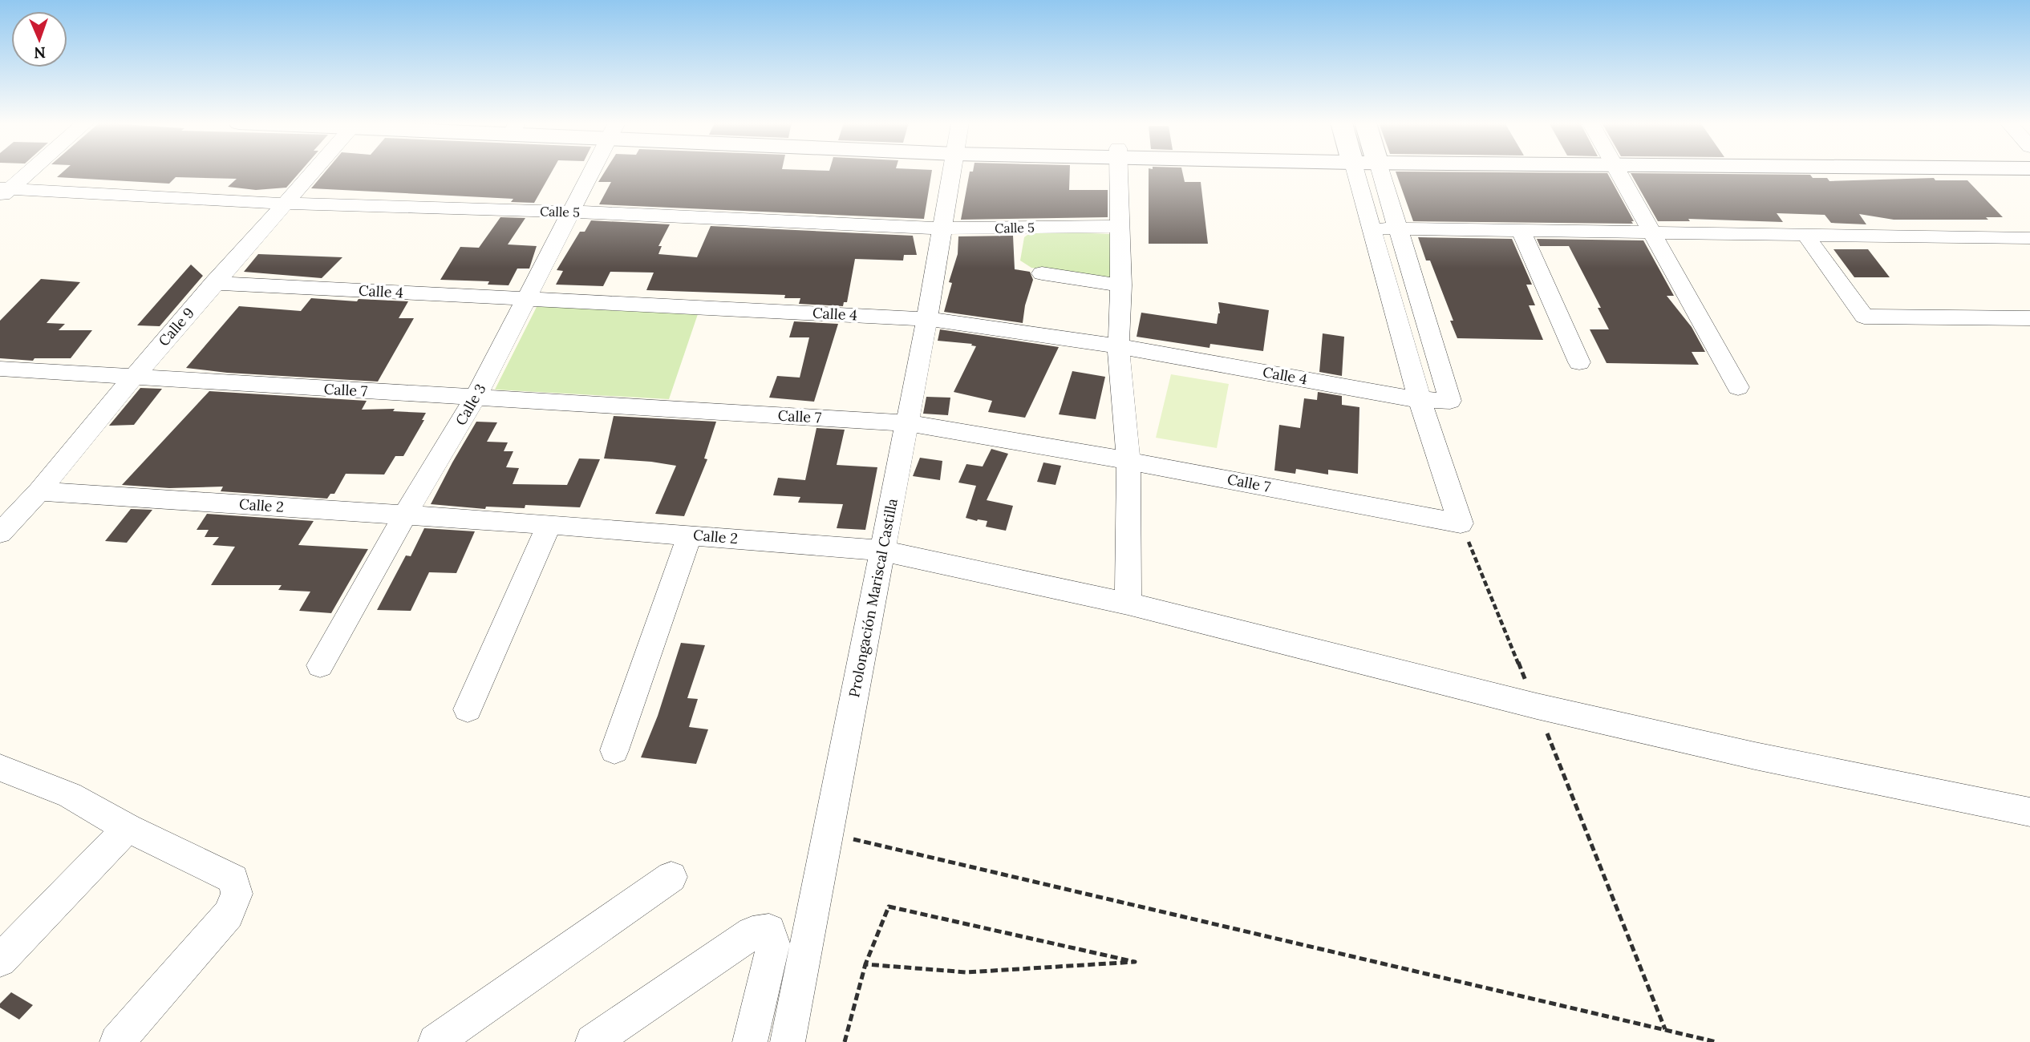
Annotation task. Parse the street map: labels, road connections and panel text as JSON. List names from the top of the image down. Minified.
{"streets":{"street":["Calle 5","Calle 4","Calle 9","Calle 7","Calle 3","Calle 2","Prolongación Mariscal Castilla"]},"crossings":[["Calle 5","Calle 9"],["Calle 5","Calle 3"],["Calle 5","Prolongación Mariscal Castilla"],["Calle 4","Calle 9"],["Calle 4","Calle 3"],["Calle 4","Prolongación Mariscal Castilla"],["Calle 9","Calle 7"],["Calle 9","Calle 2"],["Calle 7","Calle 3"],["Calle 7","Prolongación Mariscal Castilla"],["Calle 3","Calle 2"],["Calle 2","Prolongación Mariscal Castilla"]],"north":"bottom"}
